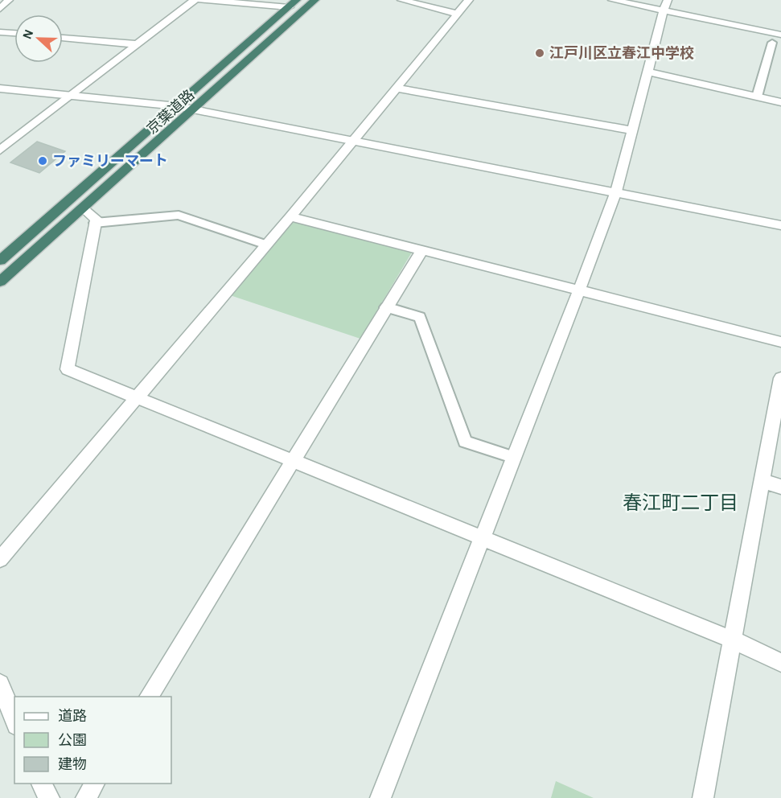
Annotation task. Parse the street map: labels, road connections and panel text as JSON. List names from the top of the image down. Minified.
{"streets":{"highway":["京葉道路"]},"districts":["春江町二丁目"],"places":["江戸川区立春江中学校","ファミリーマート"],"legend":["道路","公園","建物"],"north":"left"}
